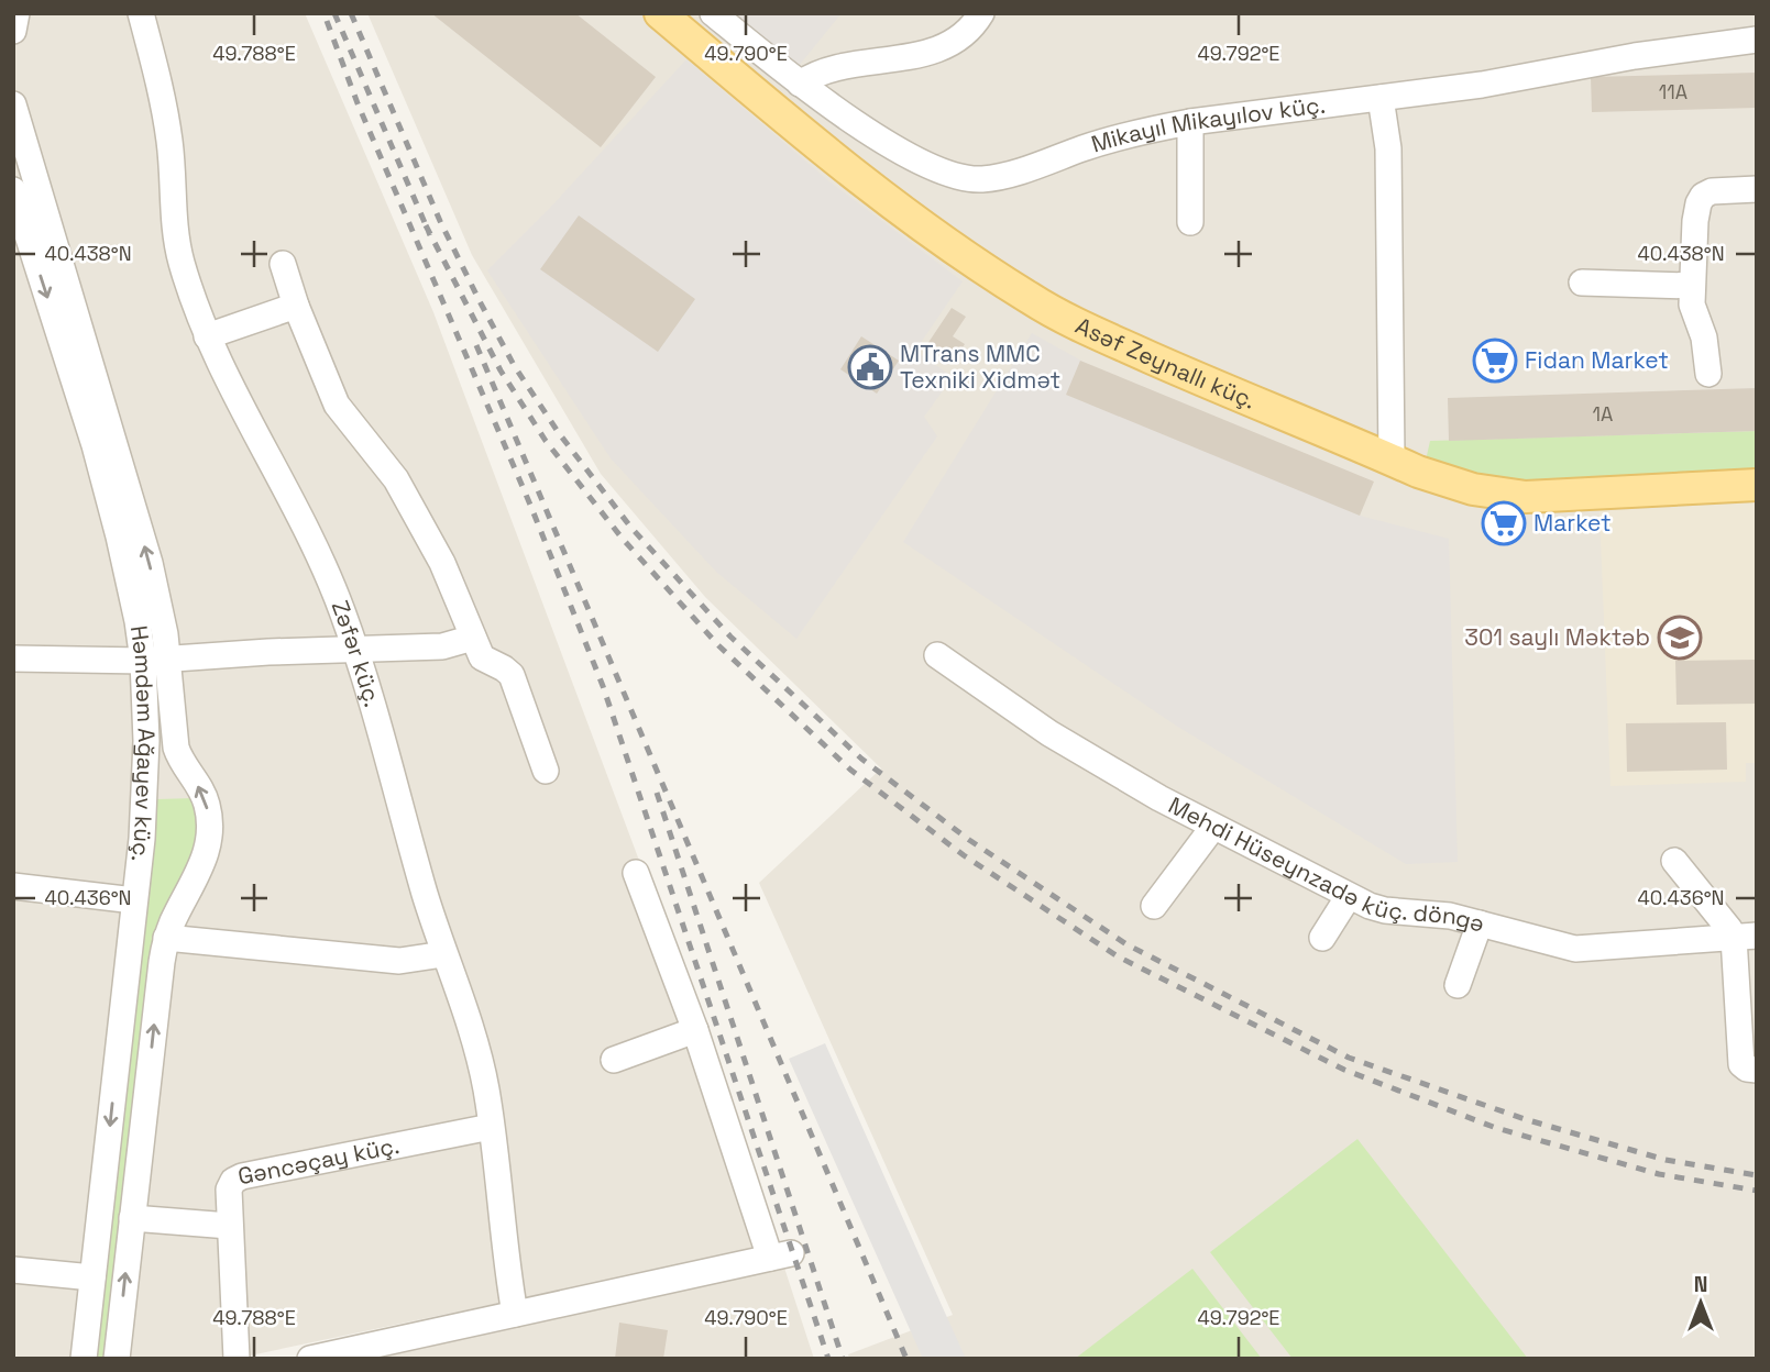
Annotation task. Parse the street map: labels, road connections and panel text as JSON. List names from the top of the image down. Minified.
{"streets":{"main road":["Asəf Zeynallı küç."],"street":["Mikayıl Mikayılov küç.","Zəfər küç.","Həmdəm Ağayev küç.","Mehdi Hüseynzadə küç. döngə","Gəncəçay küç."]},"crossings":[["Zəfər küç.","Gəncəçay küç."]],"places":{"supermarket":["Fidan Market","Market"],"public building":["MTrans MMC Texniki Xidmət"],"school or university":["301 saylı Məktəb"]},"house_numbers":["11A","1A"],"north":"top","coordinates":["49.788°E","49.790°E","49.792°E","40.438°N","40.436°N"]}
